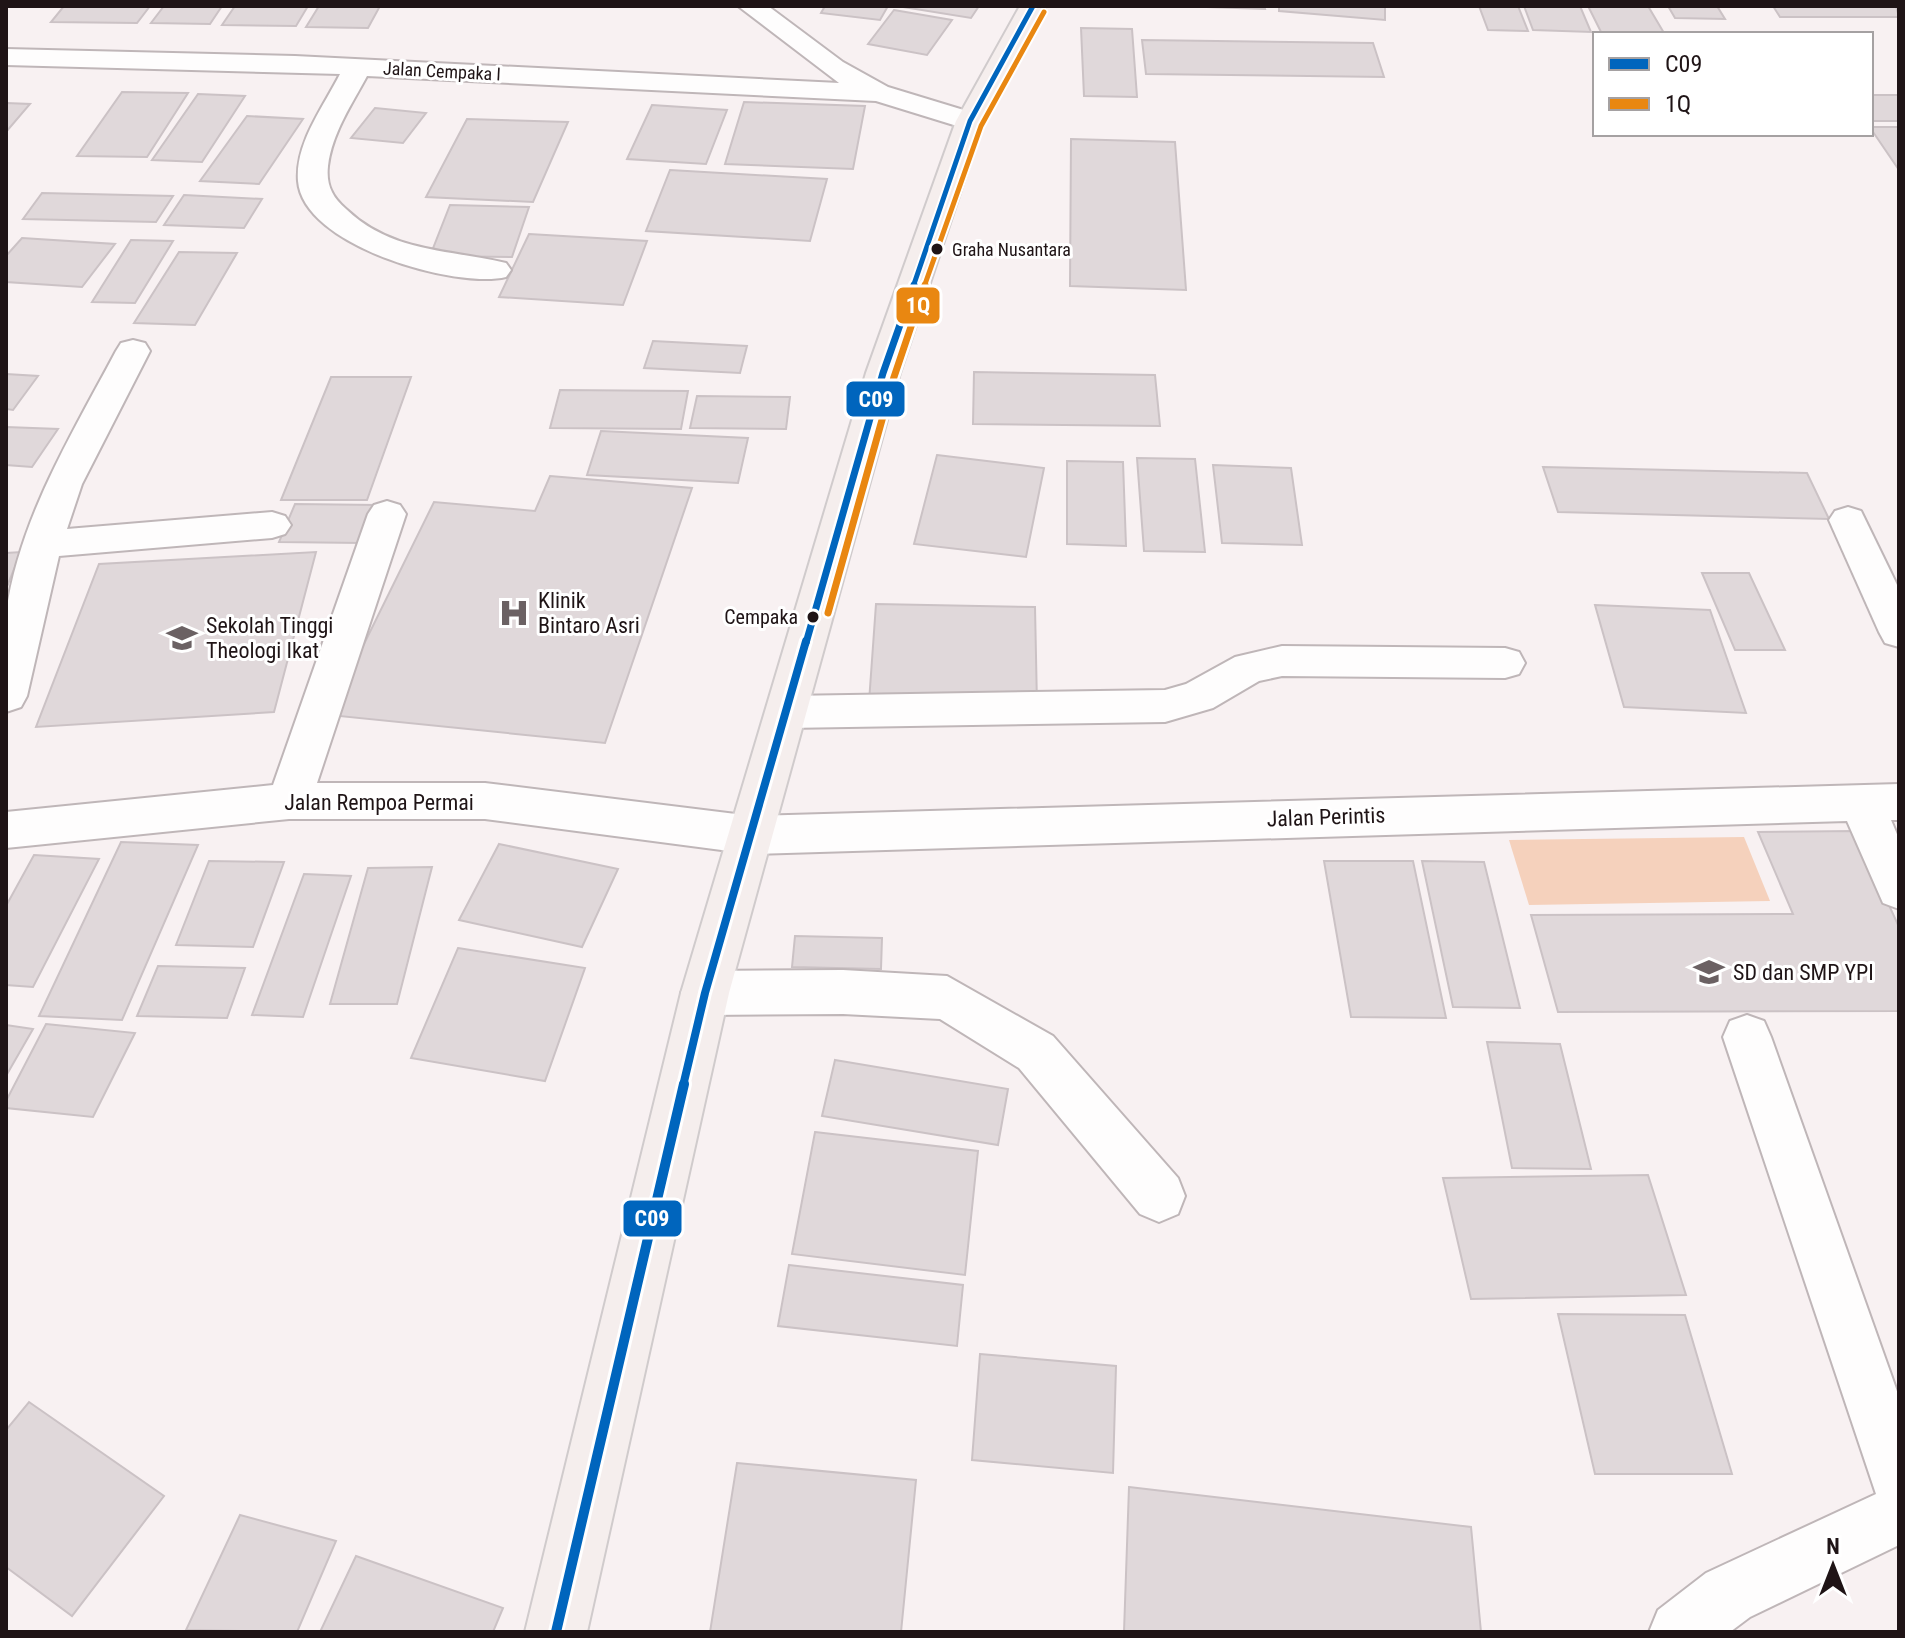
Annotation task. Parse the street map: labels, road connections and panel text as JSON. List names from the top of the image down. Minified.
{"streets":{"street":["Jalan Cempaka I","Jalan Rempoa Permai","Jalan Perintis"]},"crossings":[["Jalan Rempoa Permai","Jalan Perintis"]],"places":{"other":["Graha Nusantara","Cempaka"],"hospital":["Klinik Bintaro Asri"],"school or university":["Sekolah Tinggi Theologi Ikat","SD dan SMP YPI"]},"lines":["transit line C09","transit line 1Q"],"legend":["C09","1Q"],"north":"top"}
